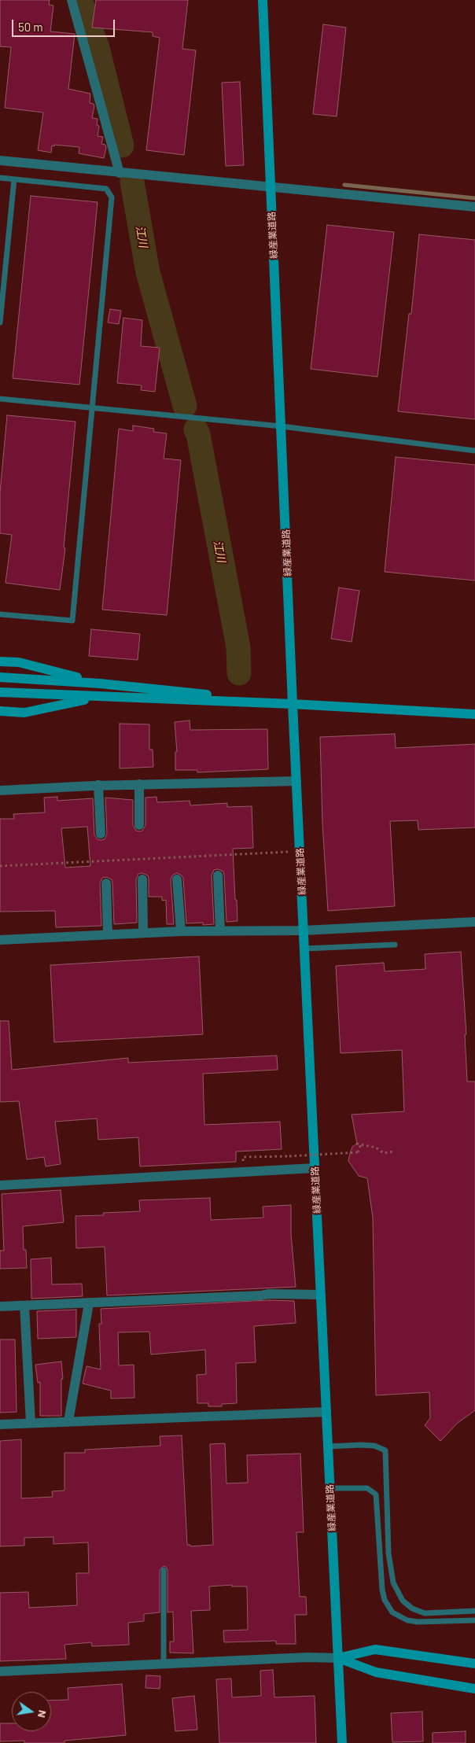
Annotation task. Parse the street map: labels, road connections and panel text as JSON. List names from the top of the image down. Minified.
{"streets":{"street":["緑産業道路"]},"water":["江川"],"scale_bar":"50 m","north":"right"}
